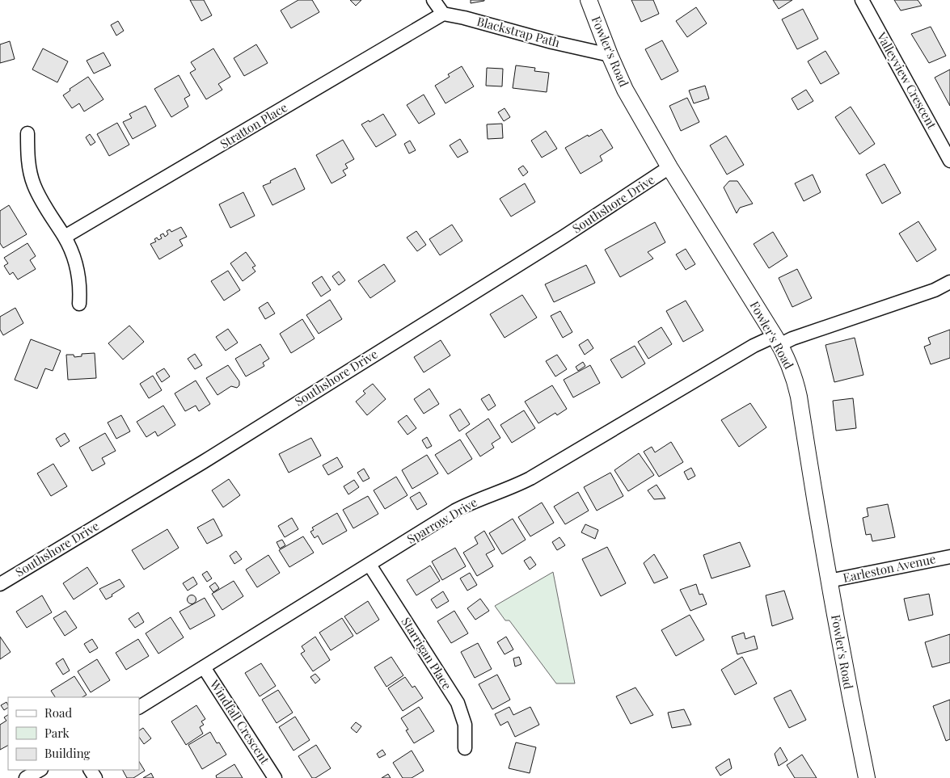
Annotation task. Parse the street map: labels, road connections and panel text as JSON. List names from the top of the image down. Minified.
{"streets":{"street":["Blackstrap Path","Fowler's Road","Valleyview Crescent","Stratton Place","Southshore Drive","Sparrow Drive","Earleston Avenue","Starrigan Place","Windfall Crescent"]},"crossings":[["Blackstrap Path","Fowler's Road"],["Blackstrap Path","Stratton Place"],["Fowler's Road","Southshore Drive"],["Fowler's Road","Sparrow Drive"],["Fowler's Road","Earleston Avenue"],["Sparrow Drive","Starrigan Place"],["Sparrow Drive","Windfall Crescent"]],"legend":["Road","Park","Building"]}
